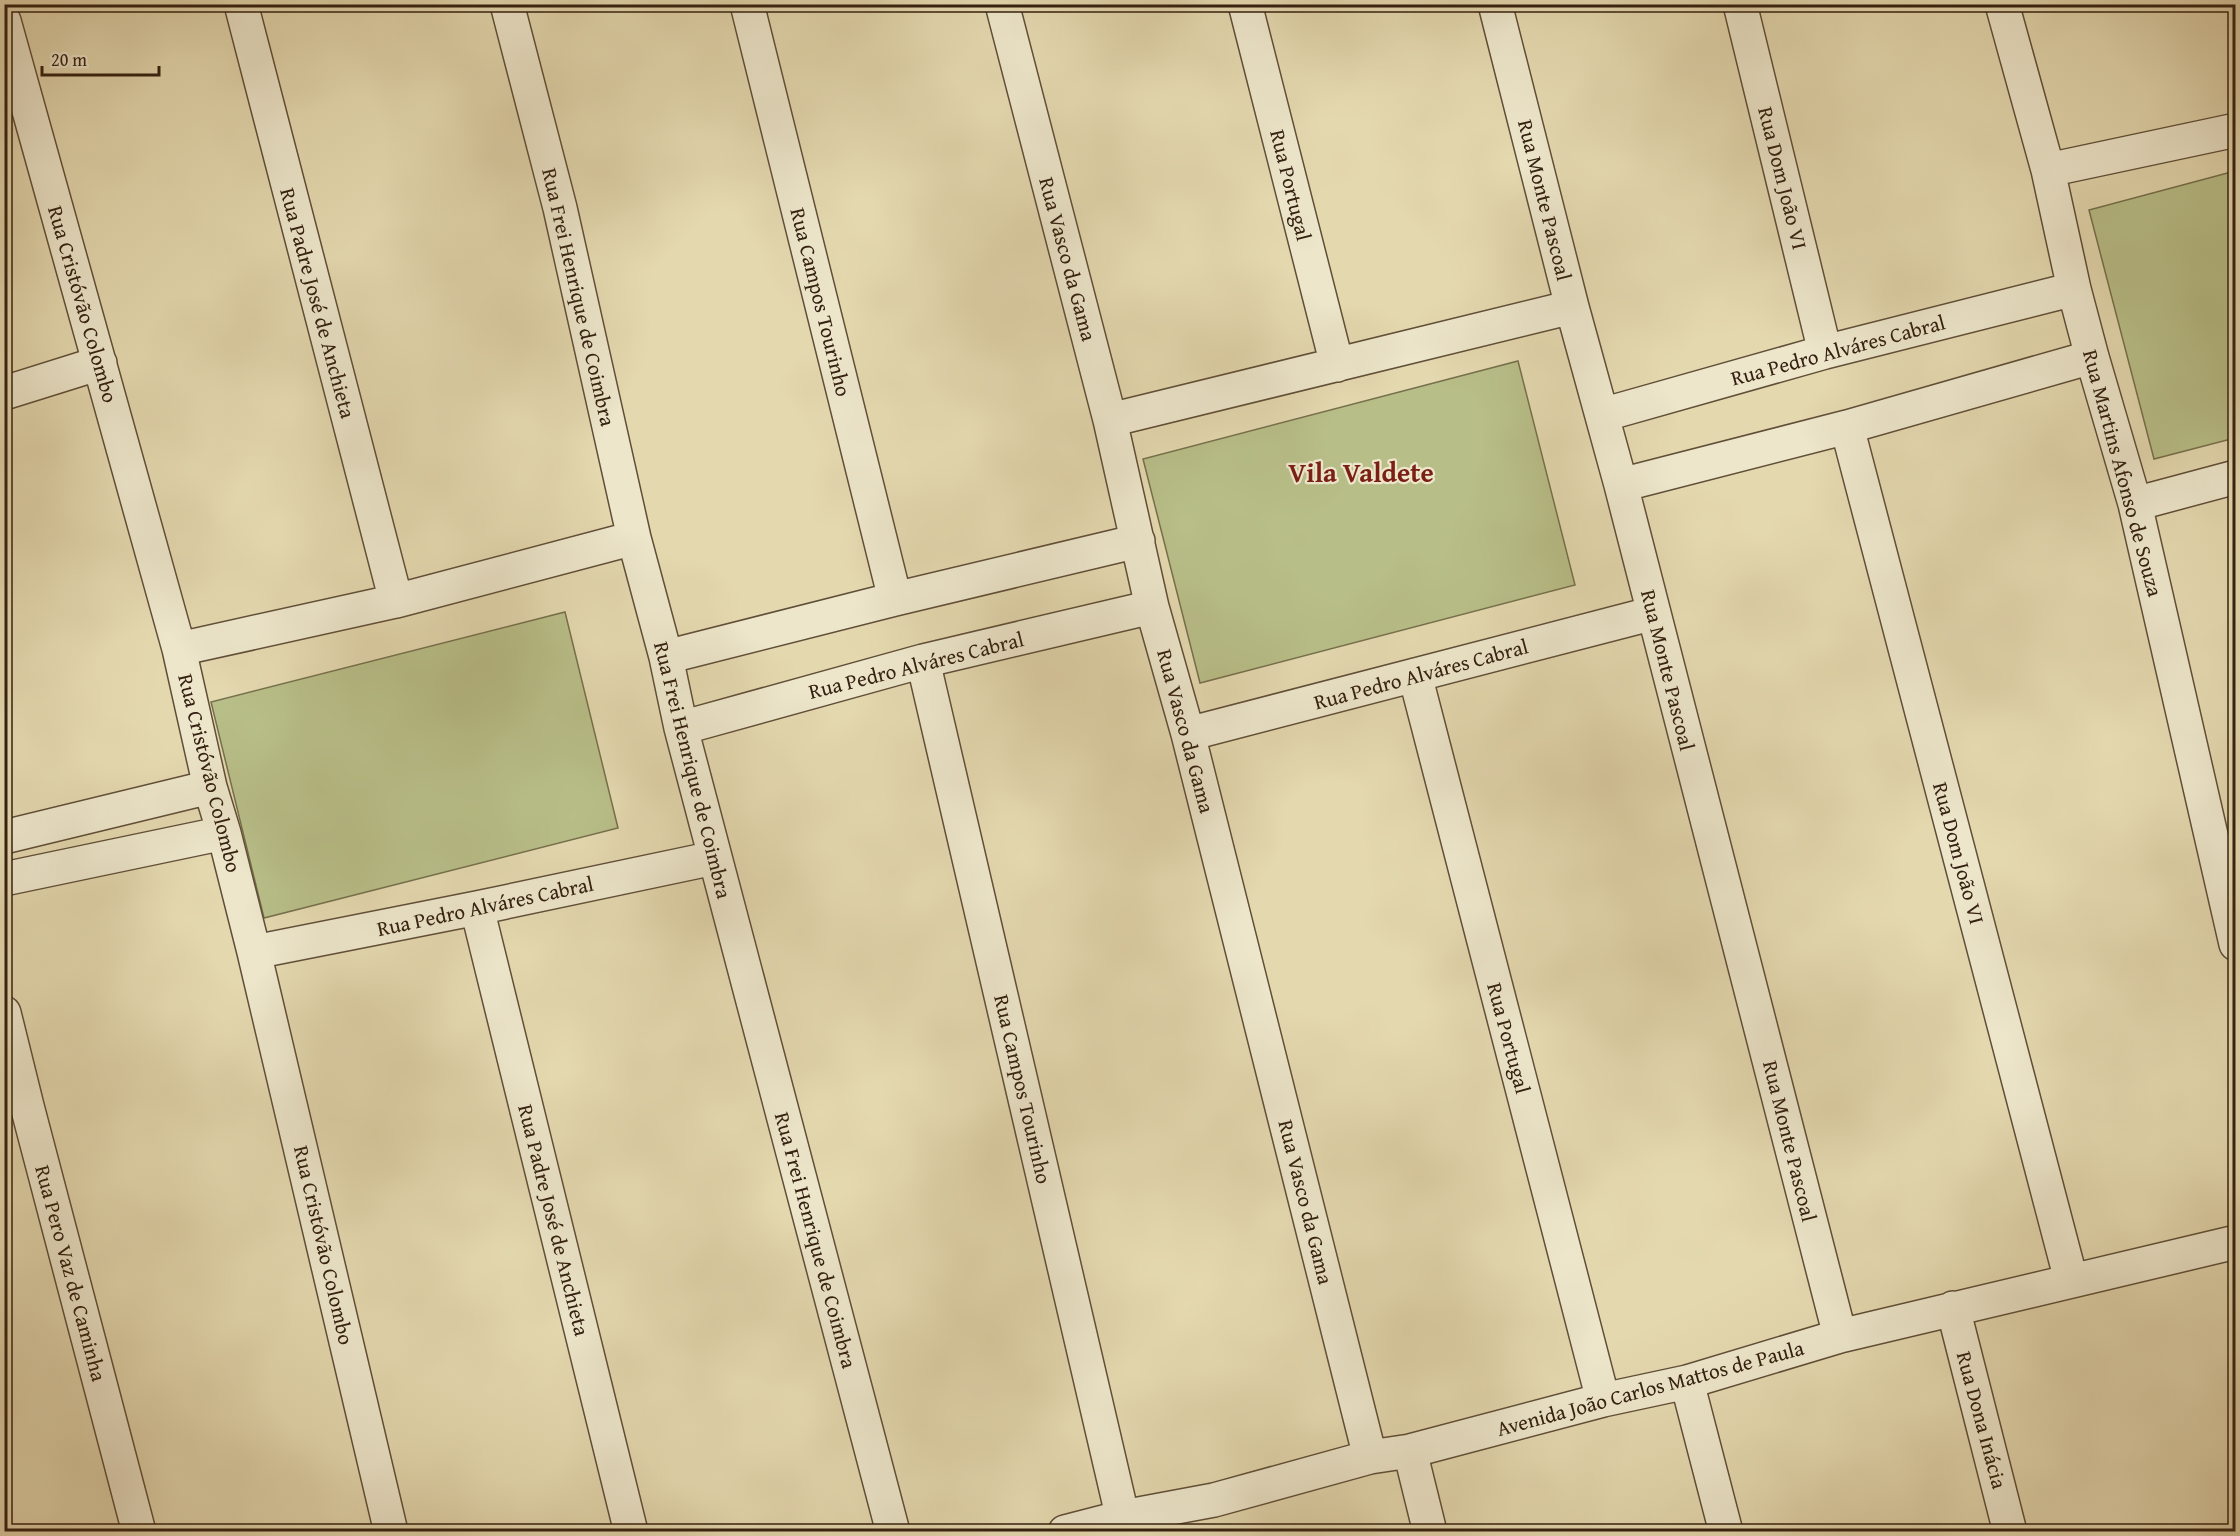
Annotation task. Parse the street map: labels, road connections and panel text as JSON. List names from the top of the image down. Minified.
{"streets":{"street":["Rua Dom João VI","Rua Portugal","Rua Monte Pascoal","Rua Vasco da Gama","Rua Frei Henrique de Coimbra","Rua Campos Tourinho","Rua Padre José de Anchieta","Rua Cristóvão Colombo","Rua Pedro Alváres Cabral","Rua Martins Afonso de Souza","Rua Pero Vaz de Caminha","Avenida João Carlos Mattos de Paula","Rua Dona Inácia"]},"crossings":[["Rua Dom João VI","Rua Pedro Alváres Cabral"],["Rua Dom João VI","Avenida João Carlos Mattos de Paula"],["Rua Portugal","Rua Pedro Alváres Cabral"],["Rua Portugal","Avenida João Carlos Mattos de Paula"],["Rua Monte Pascoal","Rua Pedro Alváres Cabral"],["Rua Monte Pascoal","Avenida João Carlos Mattos de Paula"],["Rua Vasco da Gama","Rua Pedro Alváres Cabral"],["Rua Vasco da Gama","Avenida João Carlos Mattos de Paula"],["Rua Frei Henrique de Coimbra","Rua Pedro Alváres Cabral"],["Rua Campos Tourinho","Rua Pedro Alváres Cabral"],["Rua Campos Tourinho","Avenida João Carlos Mattos de Paula"],["Rua Padre José de Anchieta","Rua Pedro Alváres Cabral"],["Rua Cristóvão Colombo","Rua Pedro Alváres Cabral"],["Rua Pedro Alváres Cabral","Rua Martins Afonso de Souza"],["Avenida João Carlos Mattos de Paula","Rua Dona Inácia"]],"districts":["Vila Valdete"],"scale_bar":"20 m"}
